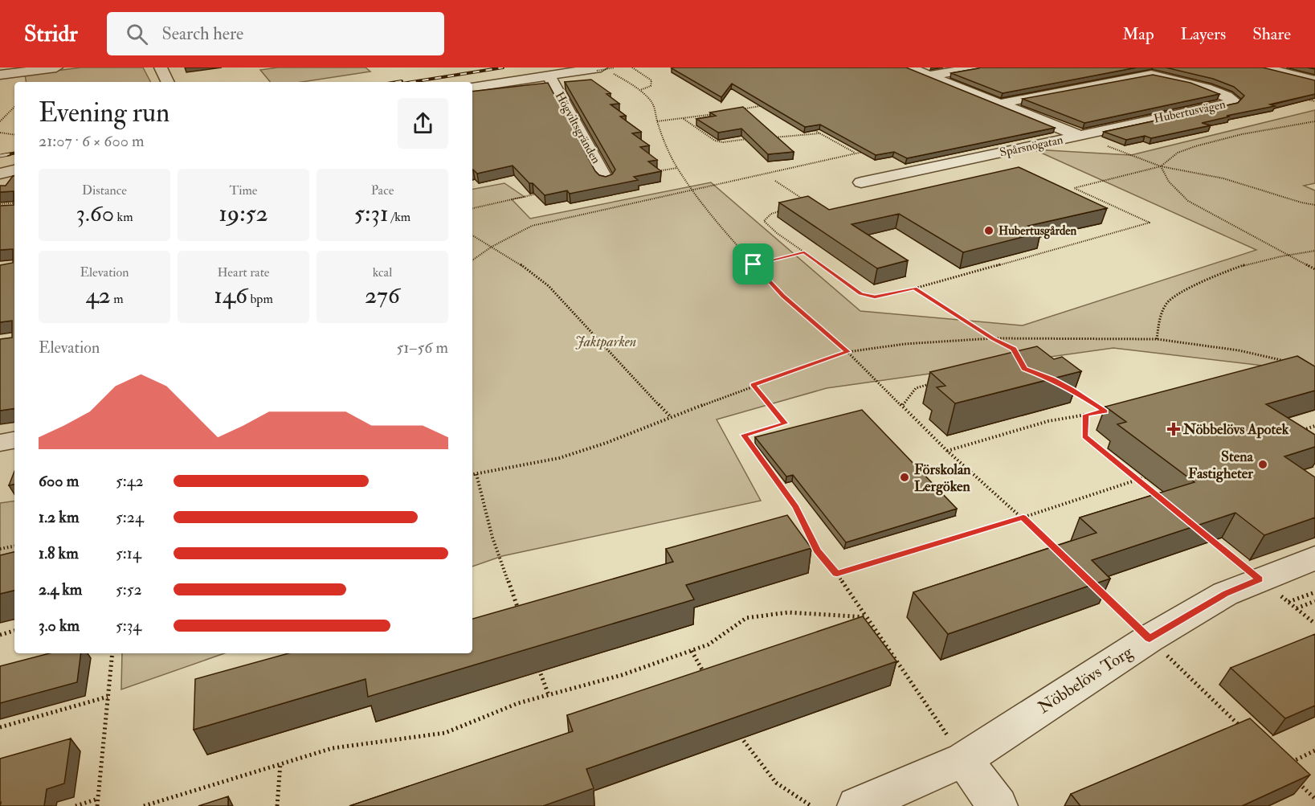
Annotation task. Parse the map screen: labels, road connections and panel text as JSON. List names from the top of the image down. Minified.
{"streets":{"street":["Hubertusvägen","Högviltsgränden","Spårsnögatan","Nöbbelövs Torg"]},"crossings":[["Hubertusvägen","Spårsnögatan"]],"parks":["Jaktparken"],"places":{"other":["Hubertusgården","Stena Fastigheter","Förskolan Lergöken"],"health":["Nöbbelövs Apotek"]},"page":{"header":"Stridr","search":"Search here","nav":["Map","Layers","Share"],"heading":["Evening run","21:07 · 6 × 600 m"],"stats":[["Distance","3.60 km"],["Time","19:52"],["Pace","5:31 /km"],["Elevation","42 m"],["Heart rate","146 bpm"],["kcal","276"]],"chart":["Elevation","51–56 m"],"list":[{"name":"600 m","note":"5:42"},{"name":"1.2 km","note":"5:24"},{"name":"1.8 km","note":"5:14"},{"name":"2.4 km","note":"5:52"},{"name":"3.0 km","note":"5:34"}]}}
